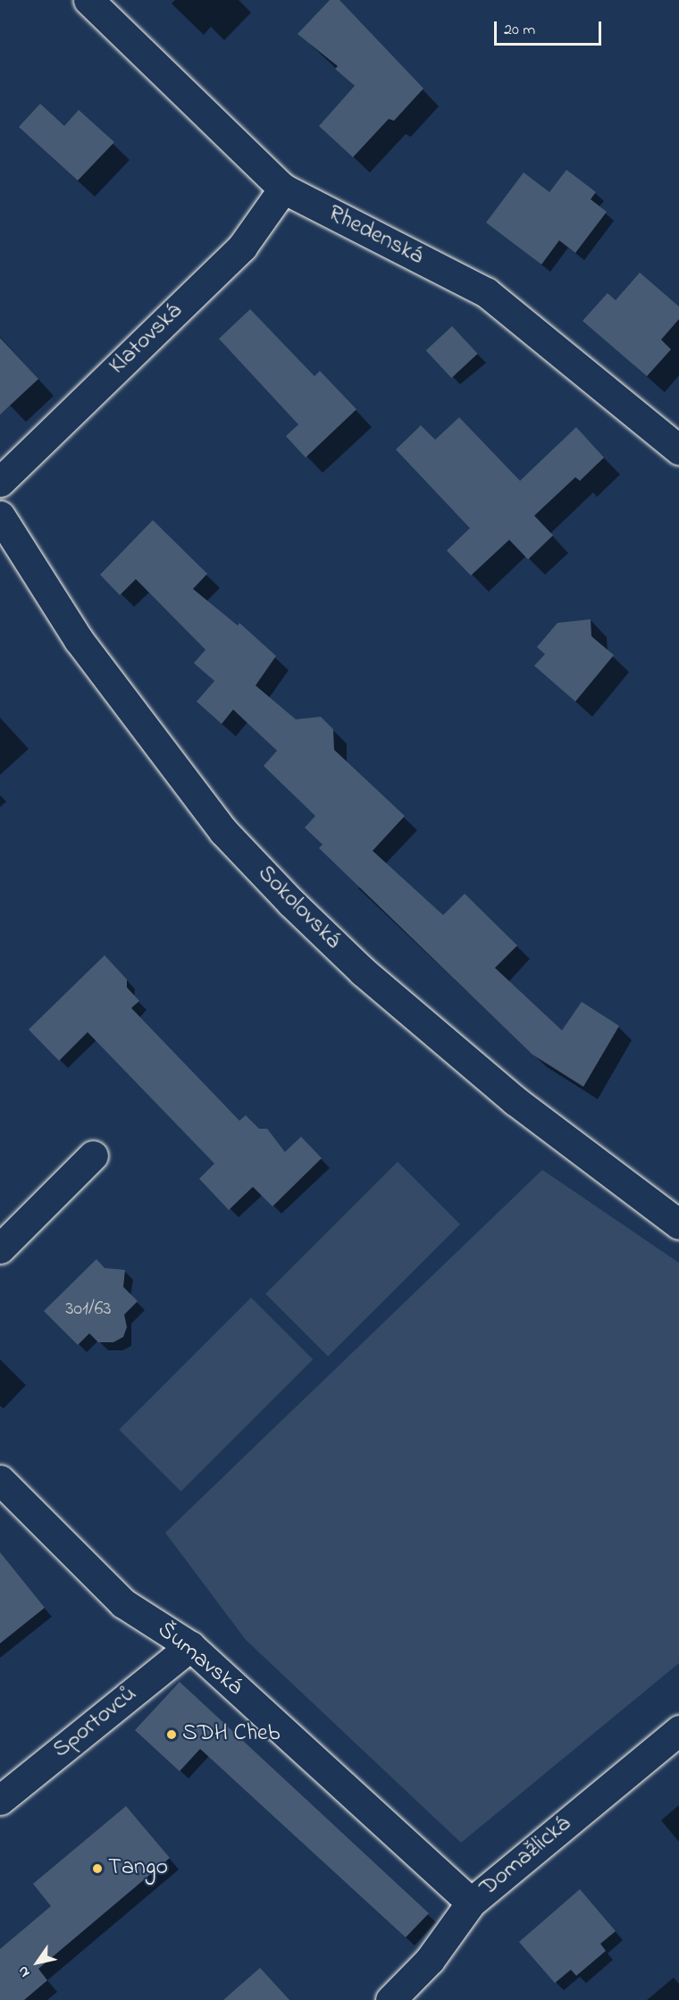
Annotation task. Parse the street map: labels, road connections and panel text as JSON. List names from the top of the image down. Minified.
{"streets":{"street":["Rhedenská","Klatovská","Sokolovská","Šumavská","Sportovců","Domažlická"]},"crossings":[["Rhedenská","Klatovská"],["Šumavská","Sportovců"],["Šumavská","Domažlická"]],"places":["SDH Cheb","Tango"],"house_numbers":["301/63"],"scale_bar":"20 m","north":"bottom left"}
